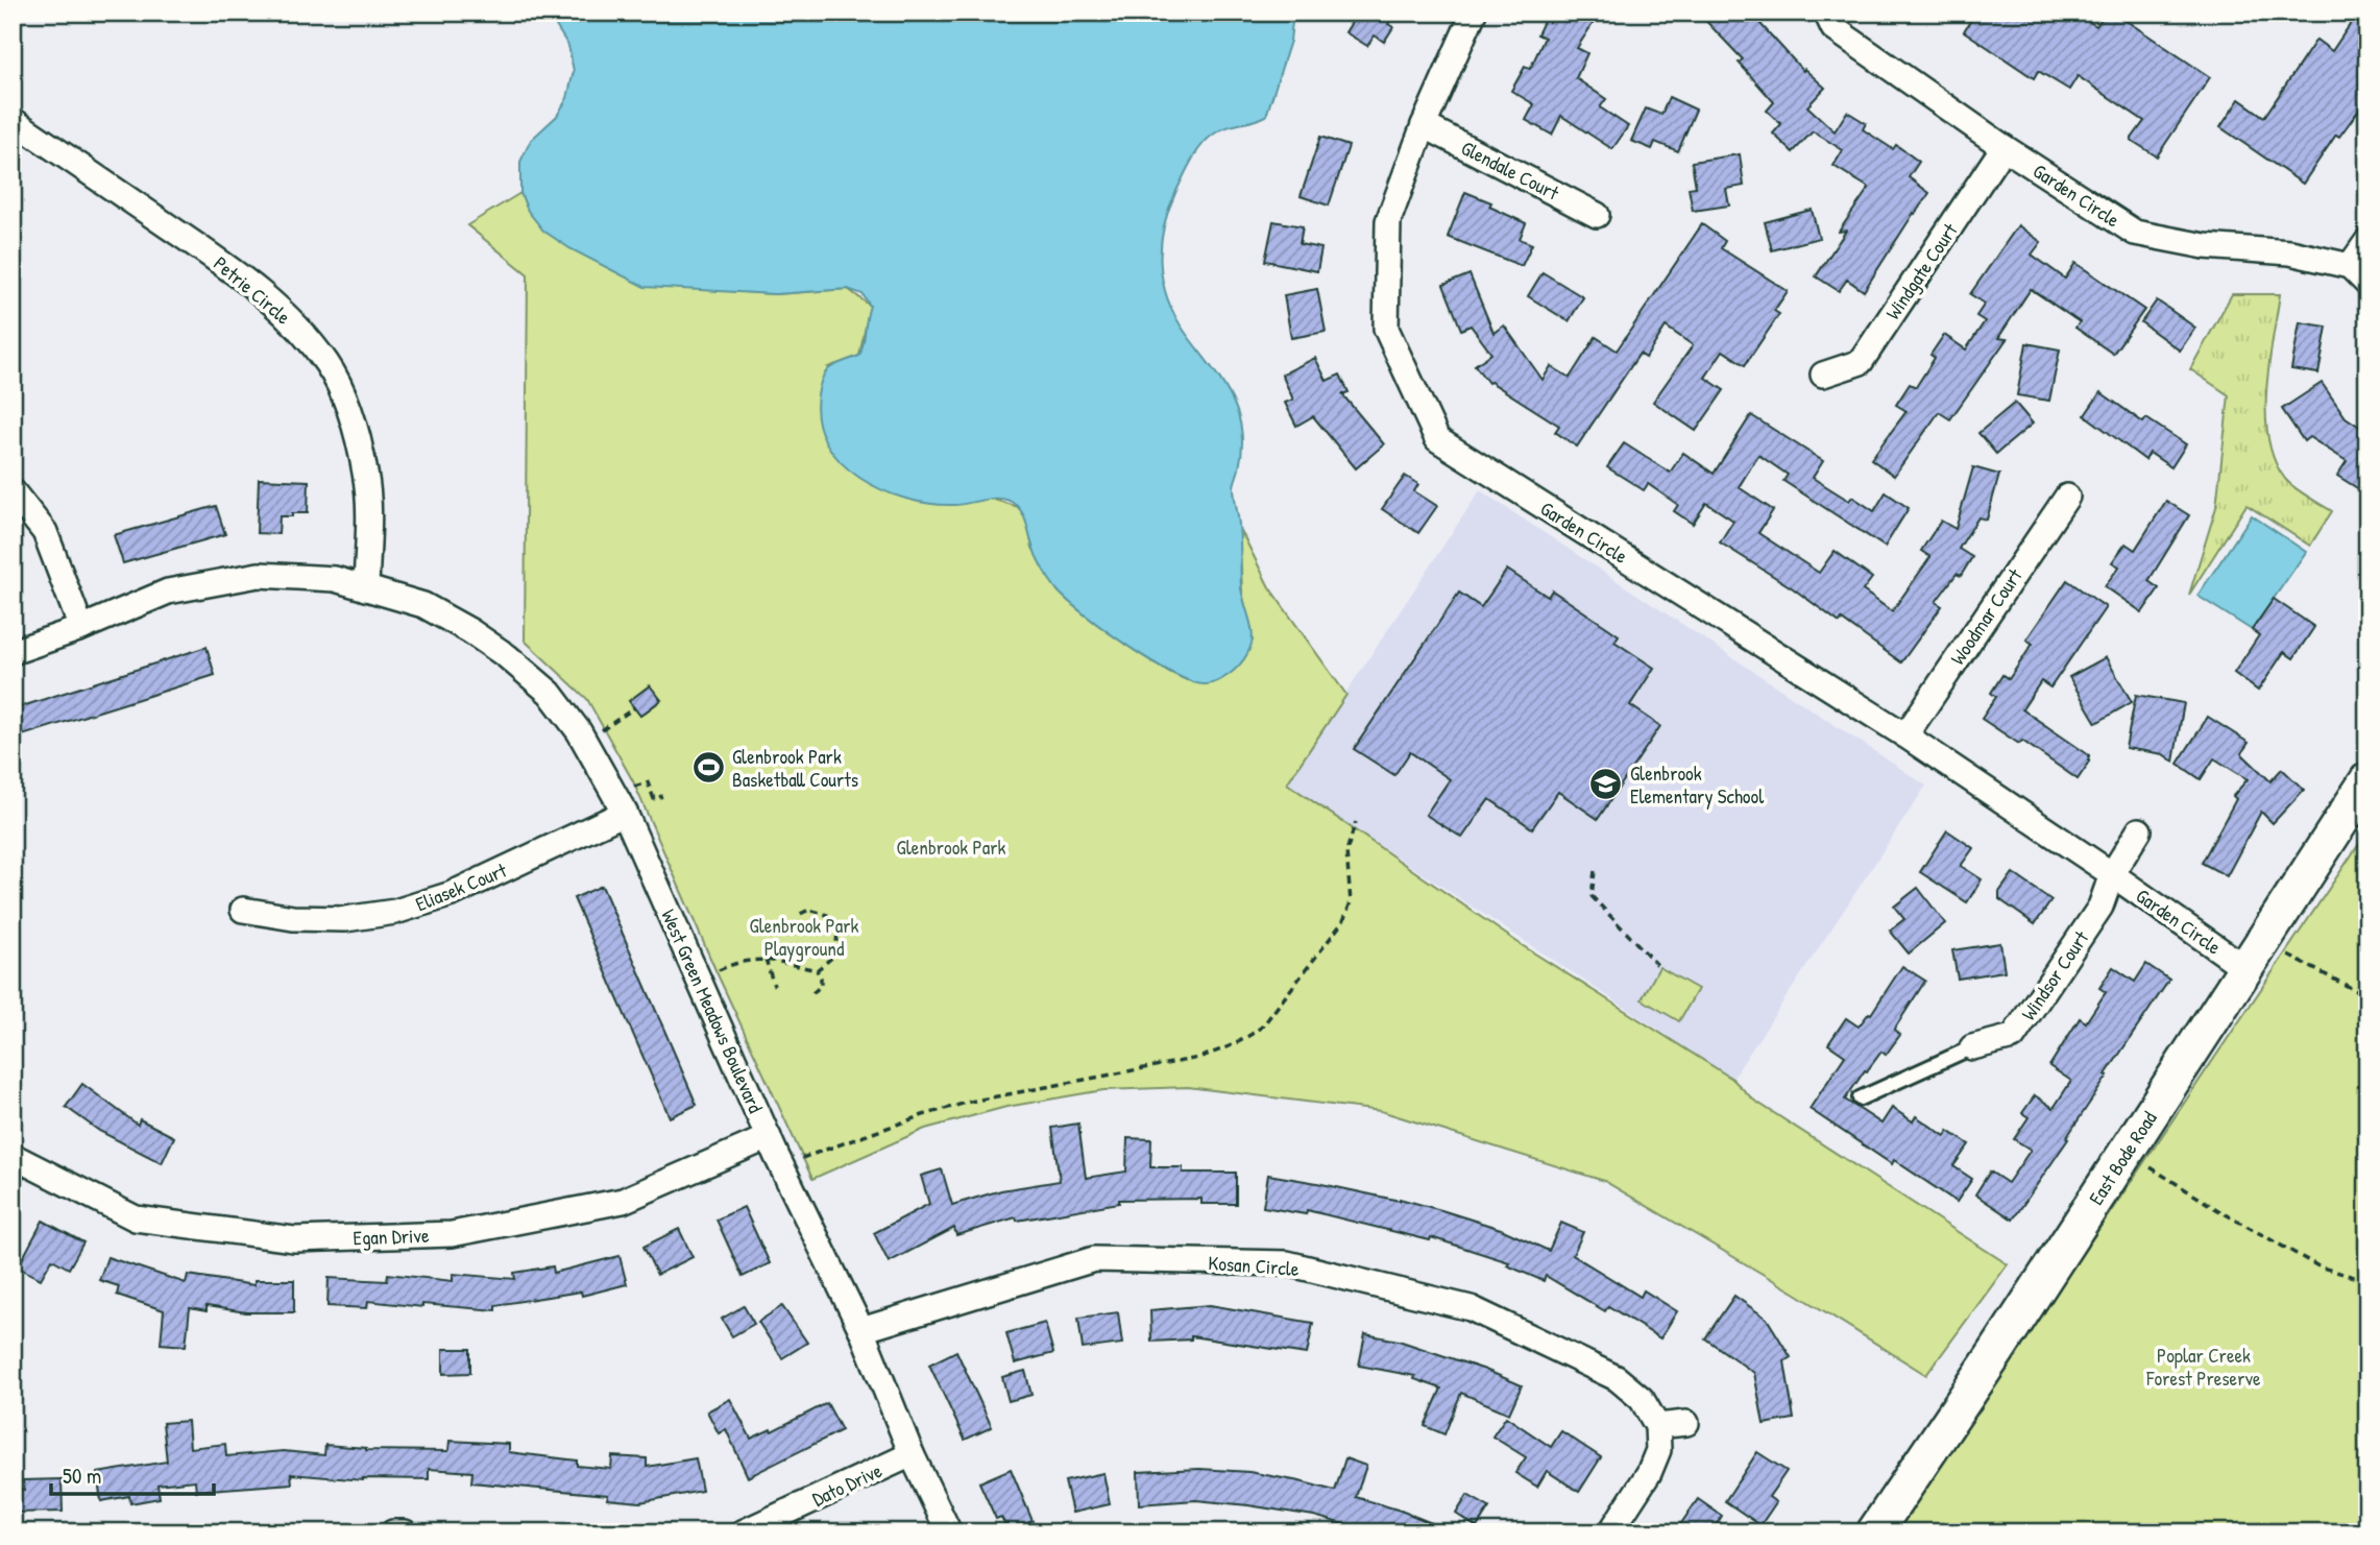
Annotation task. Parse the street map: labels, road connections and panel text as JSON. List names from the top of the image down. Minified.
{"streets":{"street":["Glendale Court","Garden Circle","Windgate Court","Petrie Circle","Woodmar Court","Eliasek Court","Windsor Court","West Green Meadows Boulevard","East Bode Road","Egan Drive","Kosan Circle","Dato Drive"]},"crossings":[["Glendale Court","Garden Circle"],["Garden Circle","Windgate Court"],["Garden Circle","Woodmar Court"],["Garden Circle","Windsor Court"],["Garden Circle","East Bode Road"],["Petrie Circle","West Green Meadows Boulevard"],["Eliasek Court","West Green Meadows Boulevard"],["West Green Meadows Boulevard","Egan Drive"],["West Green Meadows Boulevard","Kosan Circle"],["West Green Meadows Boulevard","Dato Drive"]],"parks":["Glenbrook Park","Glenbrook Park Playground","Poplar Creek Forest Preserve"],"places":{"sports":["Glenbrook Park Basketball Courts"],"school or university":["Glenbrook Elementary School"]},"scale_bar":"50 m"}
